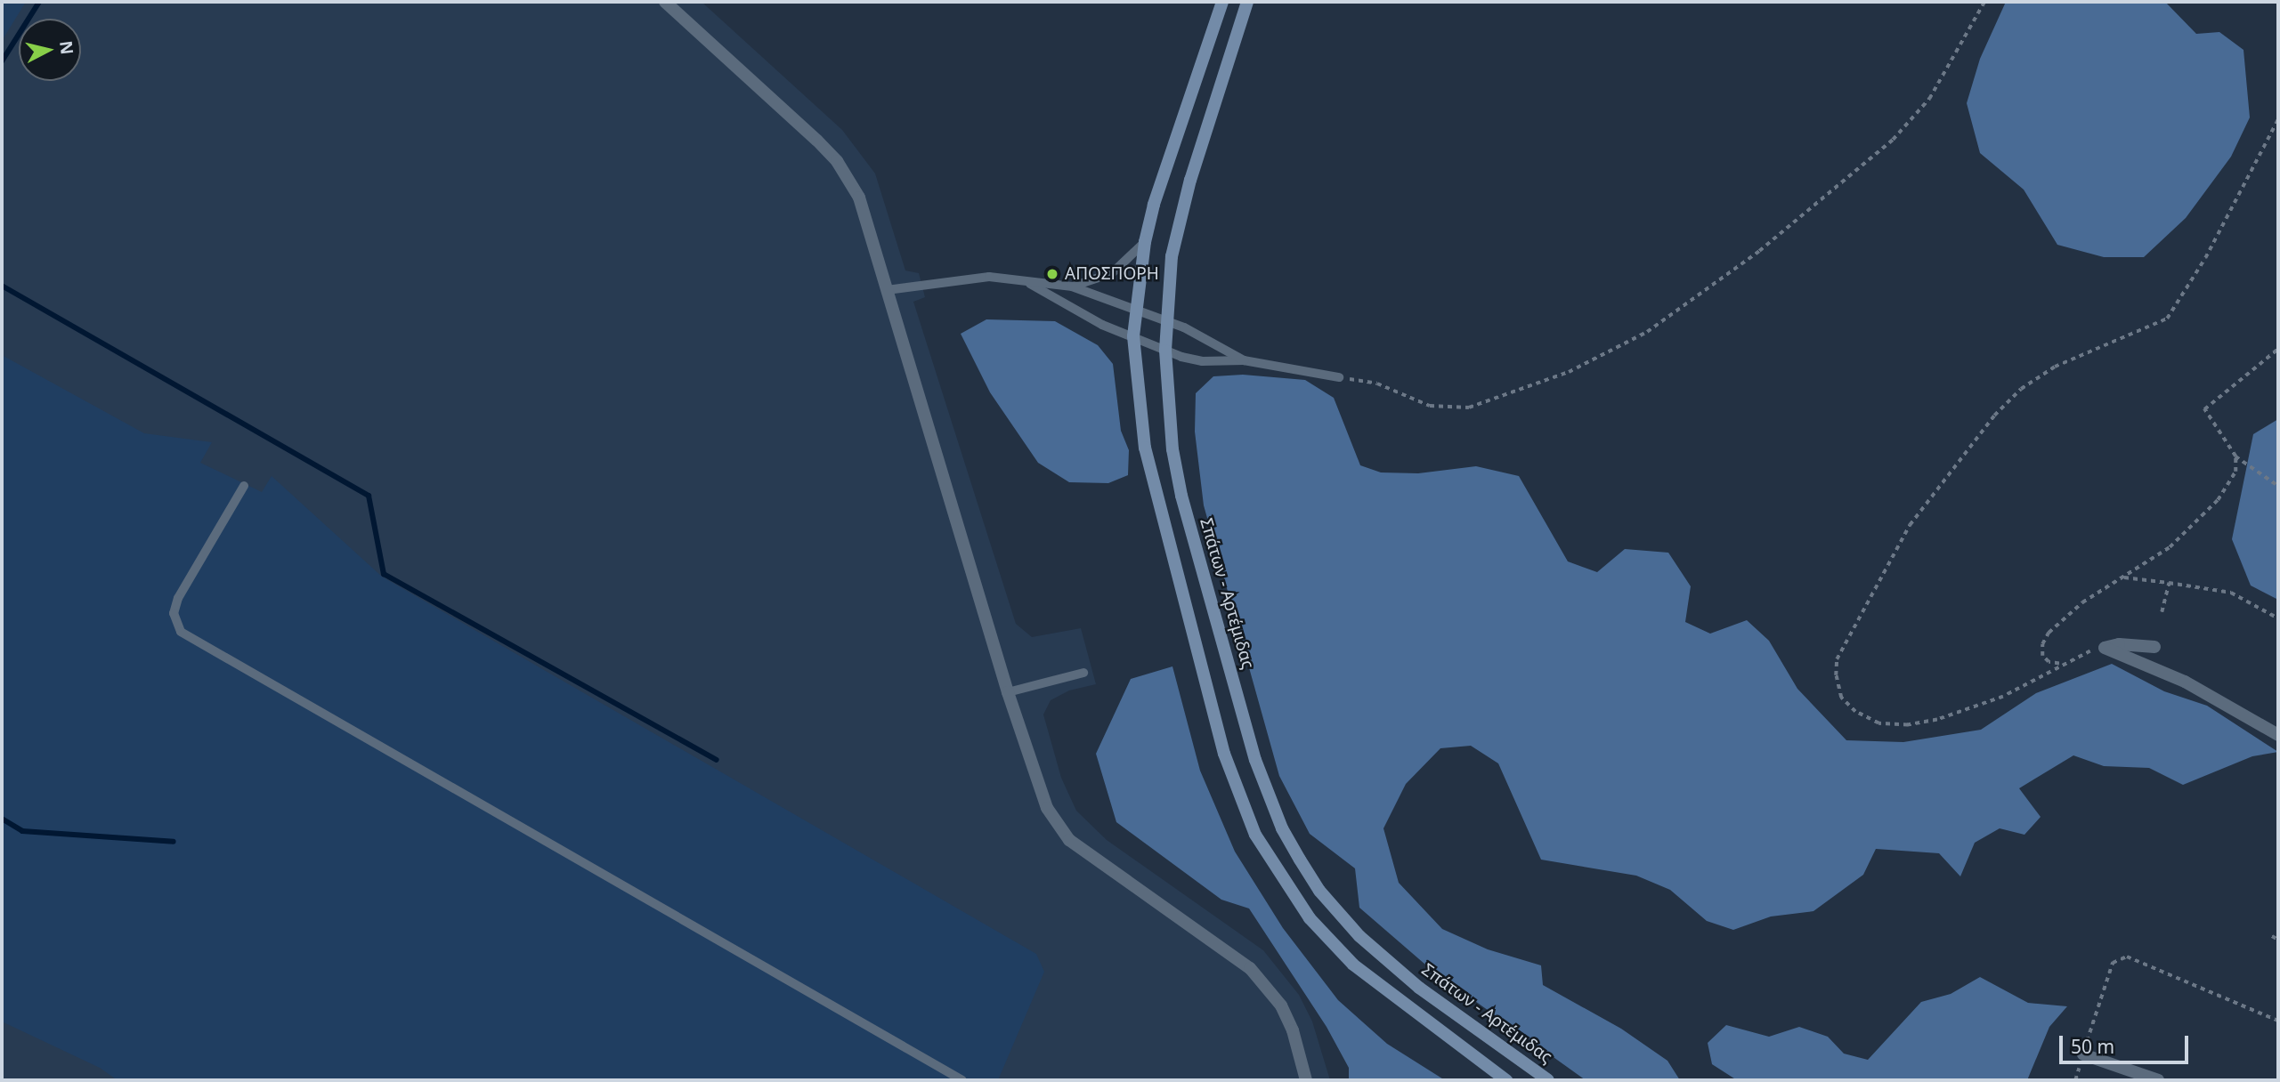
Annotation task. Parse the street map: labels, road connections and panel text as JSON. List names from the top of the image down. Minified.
{"streets":{"main road":["Σπάτων - Αρτέμιδας"]},"places":["ΑΠΟΣΠΟΡΗ"],"scale_bar":"50 m","north":"right"}
